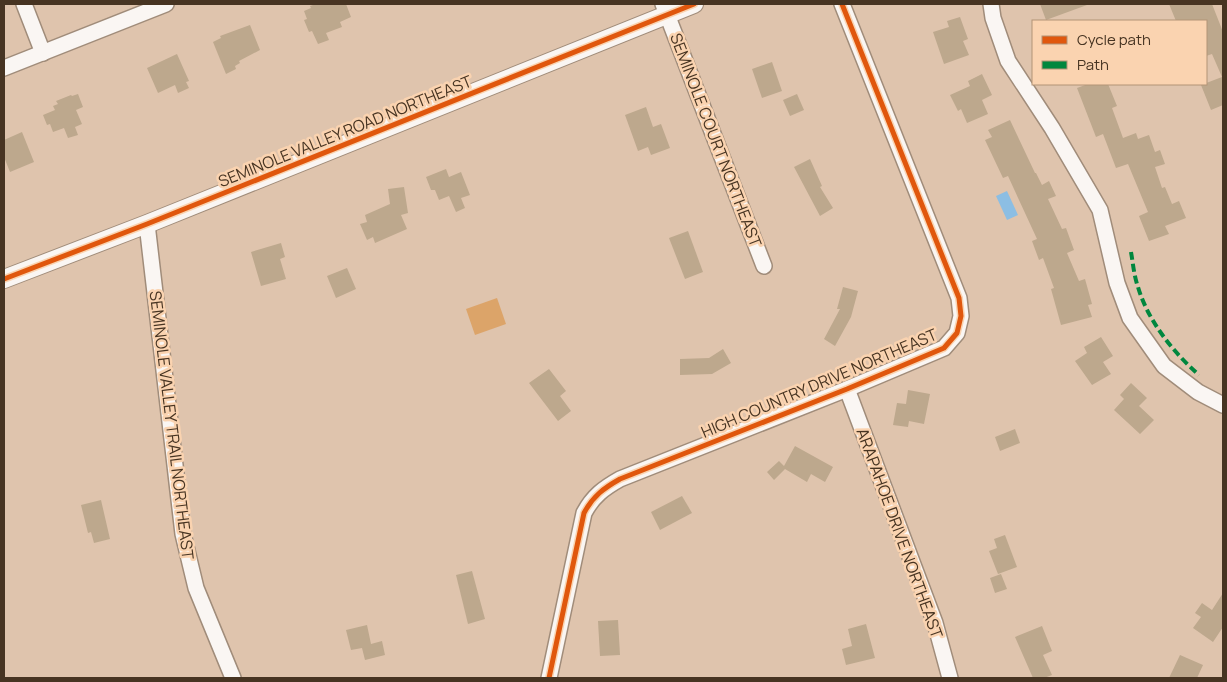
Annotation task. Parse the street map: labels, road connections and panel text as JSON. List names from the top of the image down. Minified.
{"streets":{"street":["SEMINOLE VALLEY ROAD NORTHEAST","SEMINOLE COURT NORTHEAST","HIGH COUNTRY DRIVE NORTHEAST","SEMINOLE VALLEY TRAIL NORTHEAST","ARAPAHOE DRIVE NORTHEAST"]},"crossings":[["SEMINOLE VALLEY ROAD NORTHEAST","SEMINOLE COURT NORTHEAST"],["SEMINOLE VALLEY ROAD NORTHEAST","SEMINOLE VALLEY TRAIL NORTHEAST"],["HIGH COUNTRY DRIVE NORTHEAST","ARAPAHOE DRIVE NORTHEAST"]],"legend":["Cycle path","Path"]}
